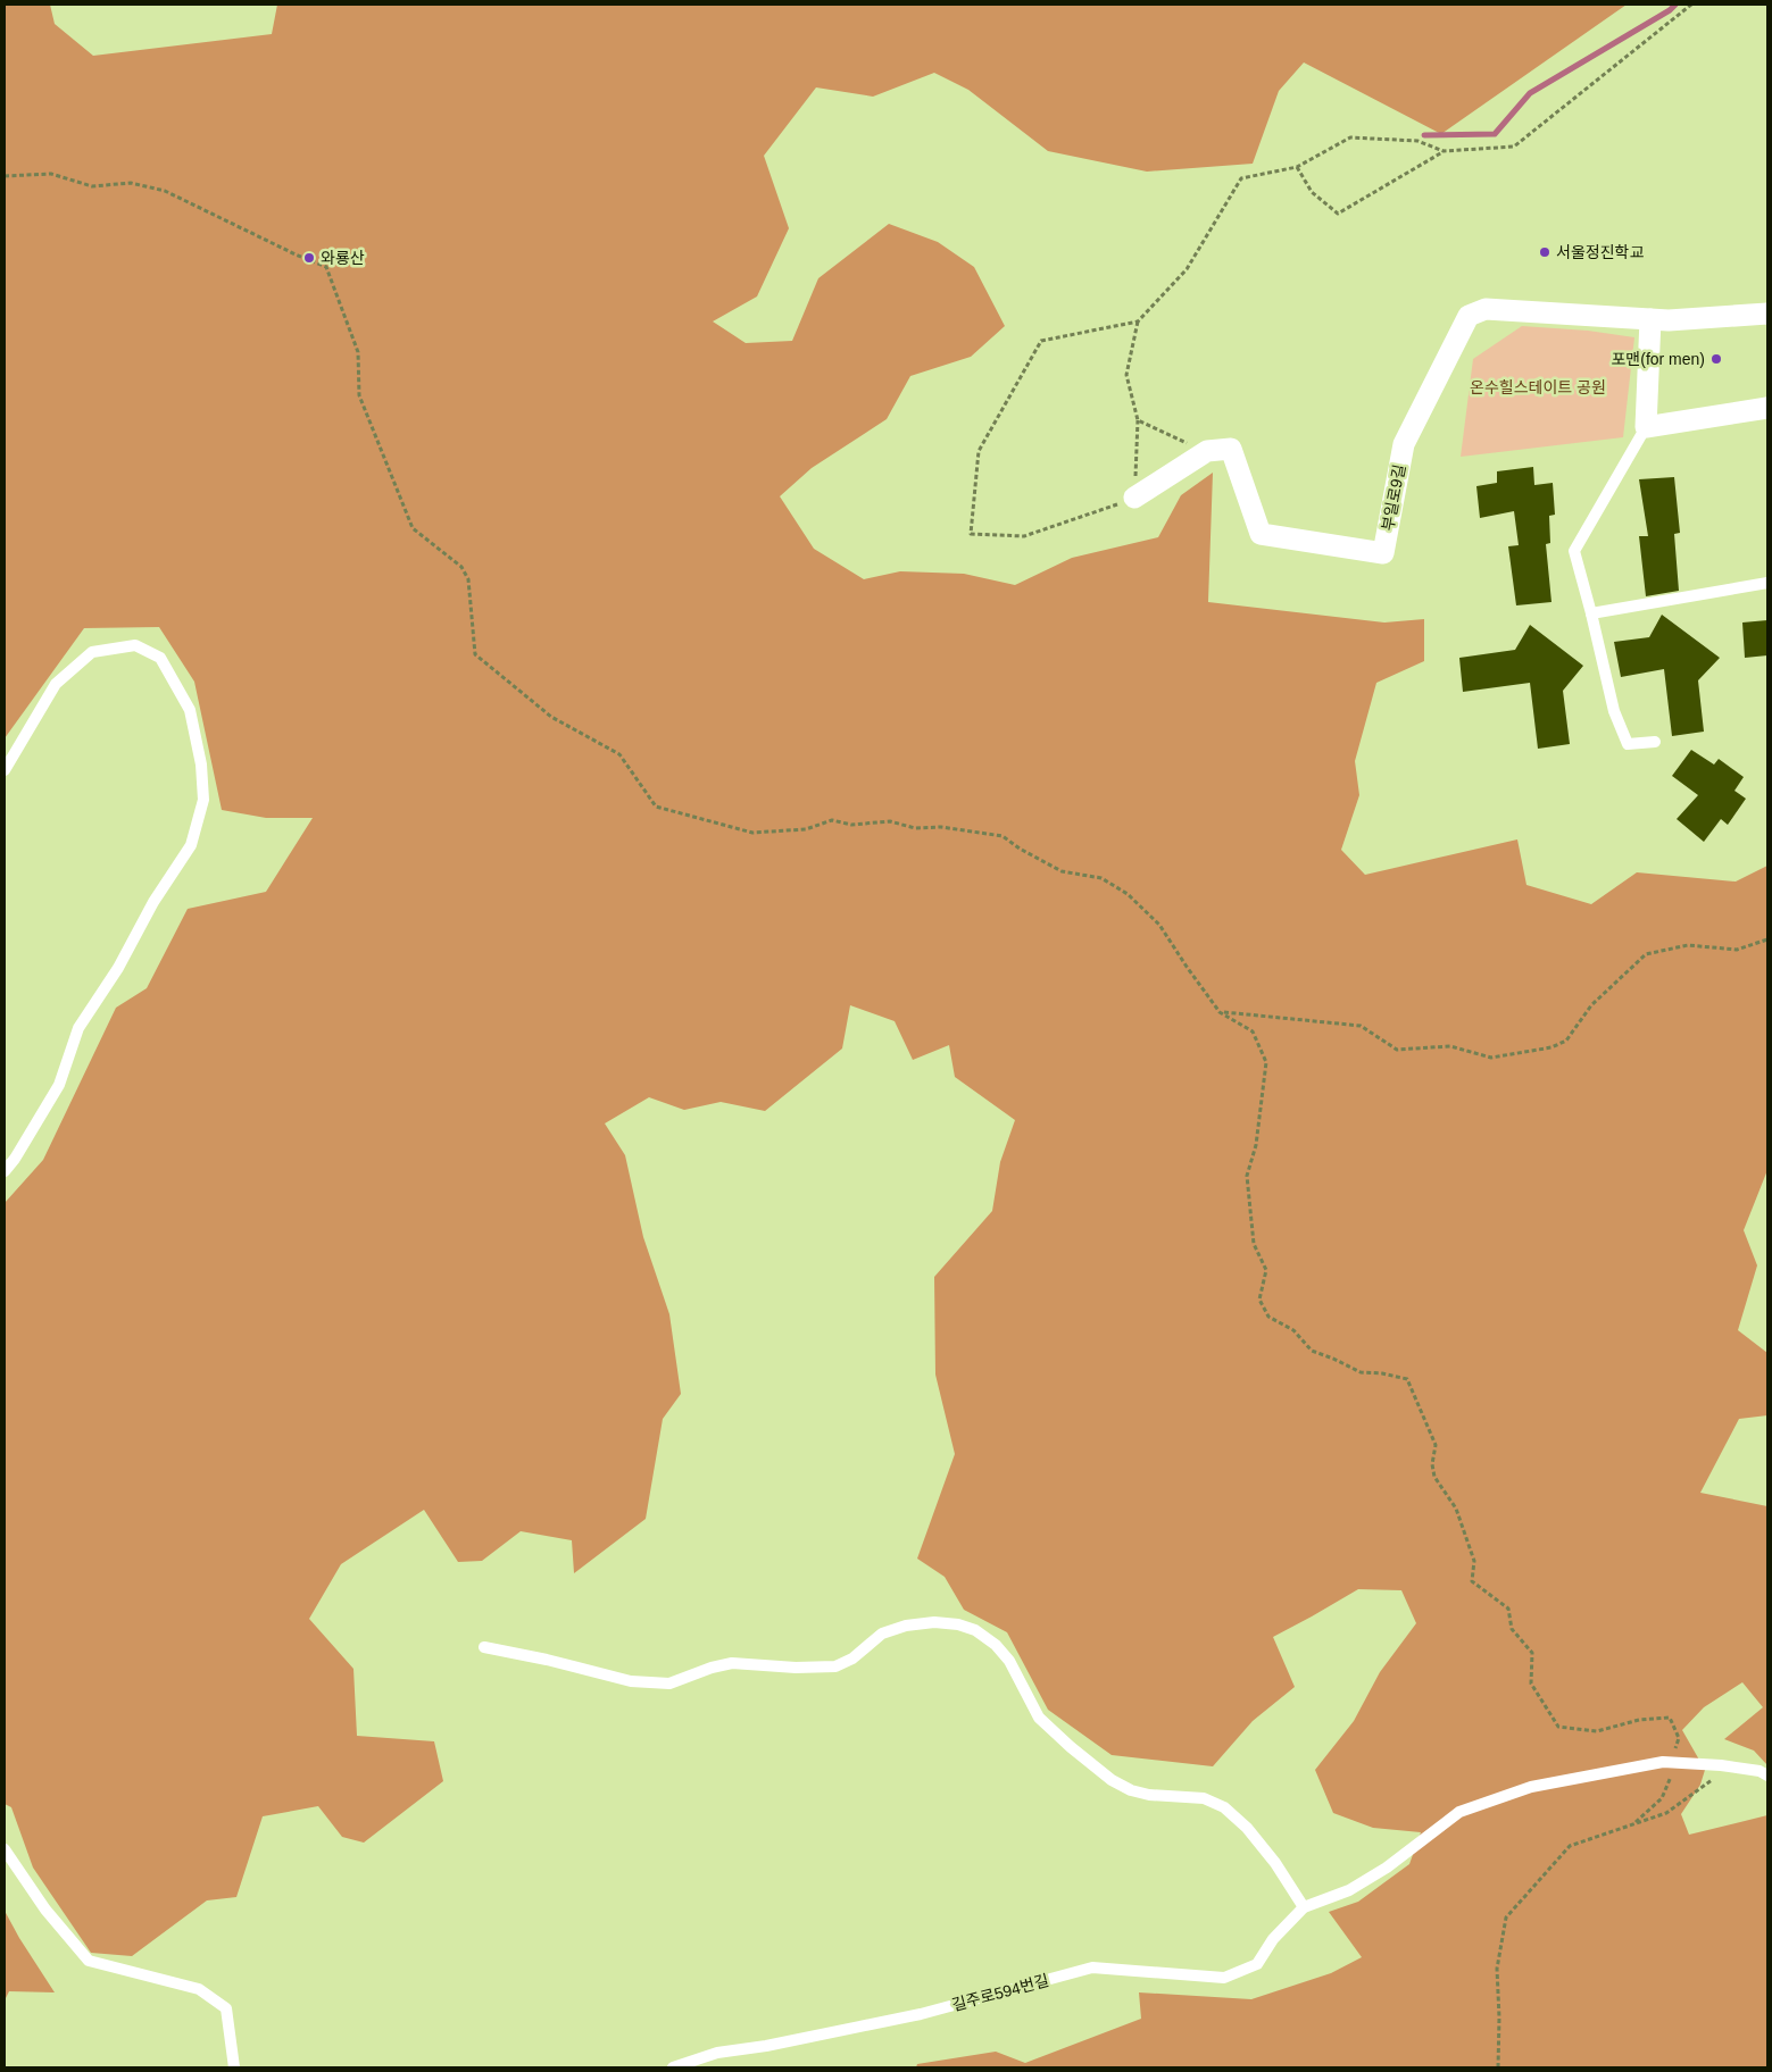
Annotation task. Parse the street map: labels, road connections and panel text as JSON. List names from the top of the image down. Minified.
{"streets":{"street":["부일로9길"],"lane":["길주로594번길"]},"parks":["온수힐스테이트 공원"],"places":["서울정진학교","와룡산","포맨(for men)"]}
